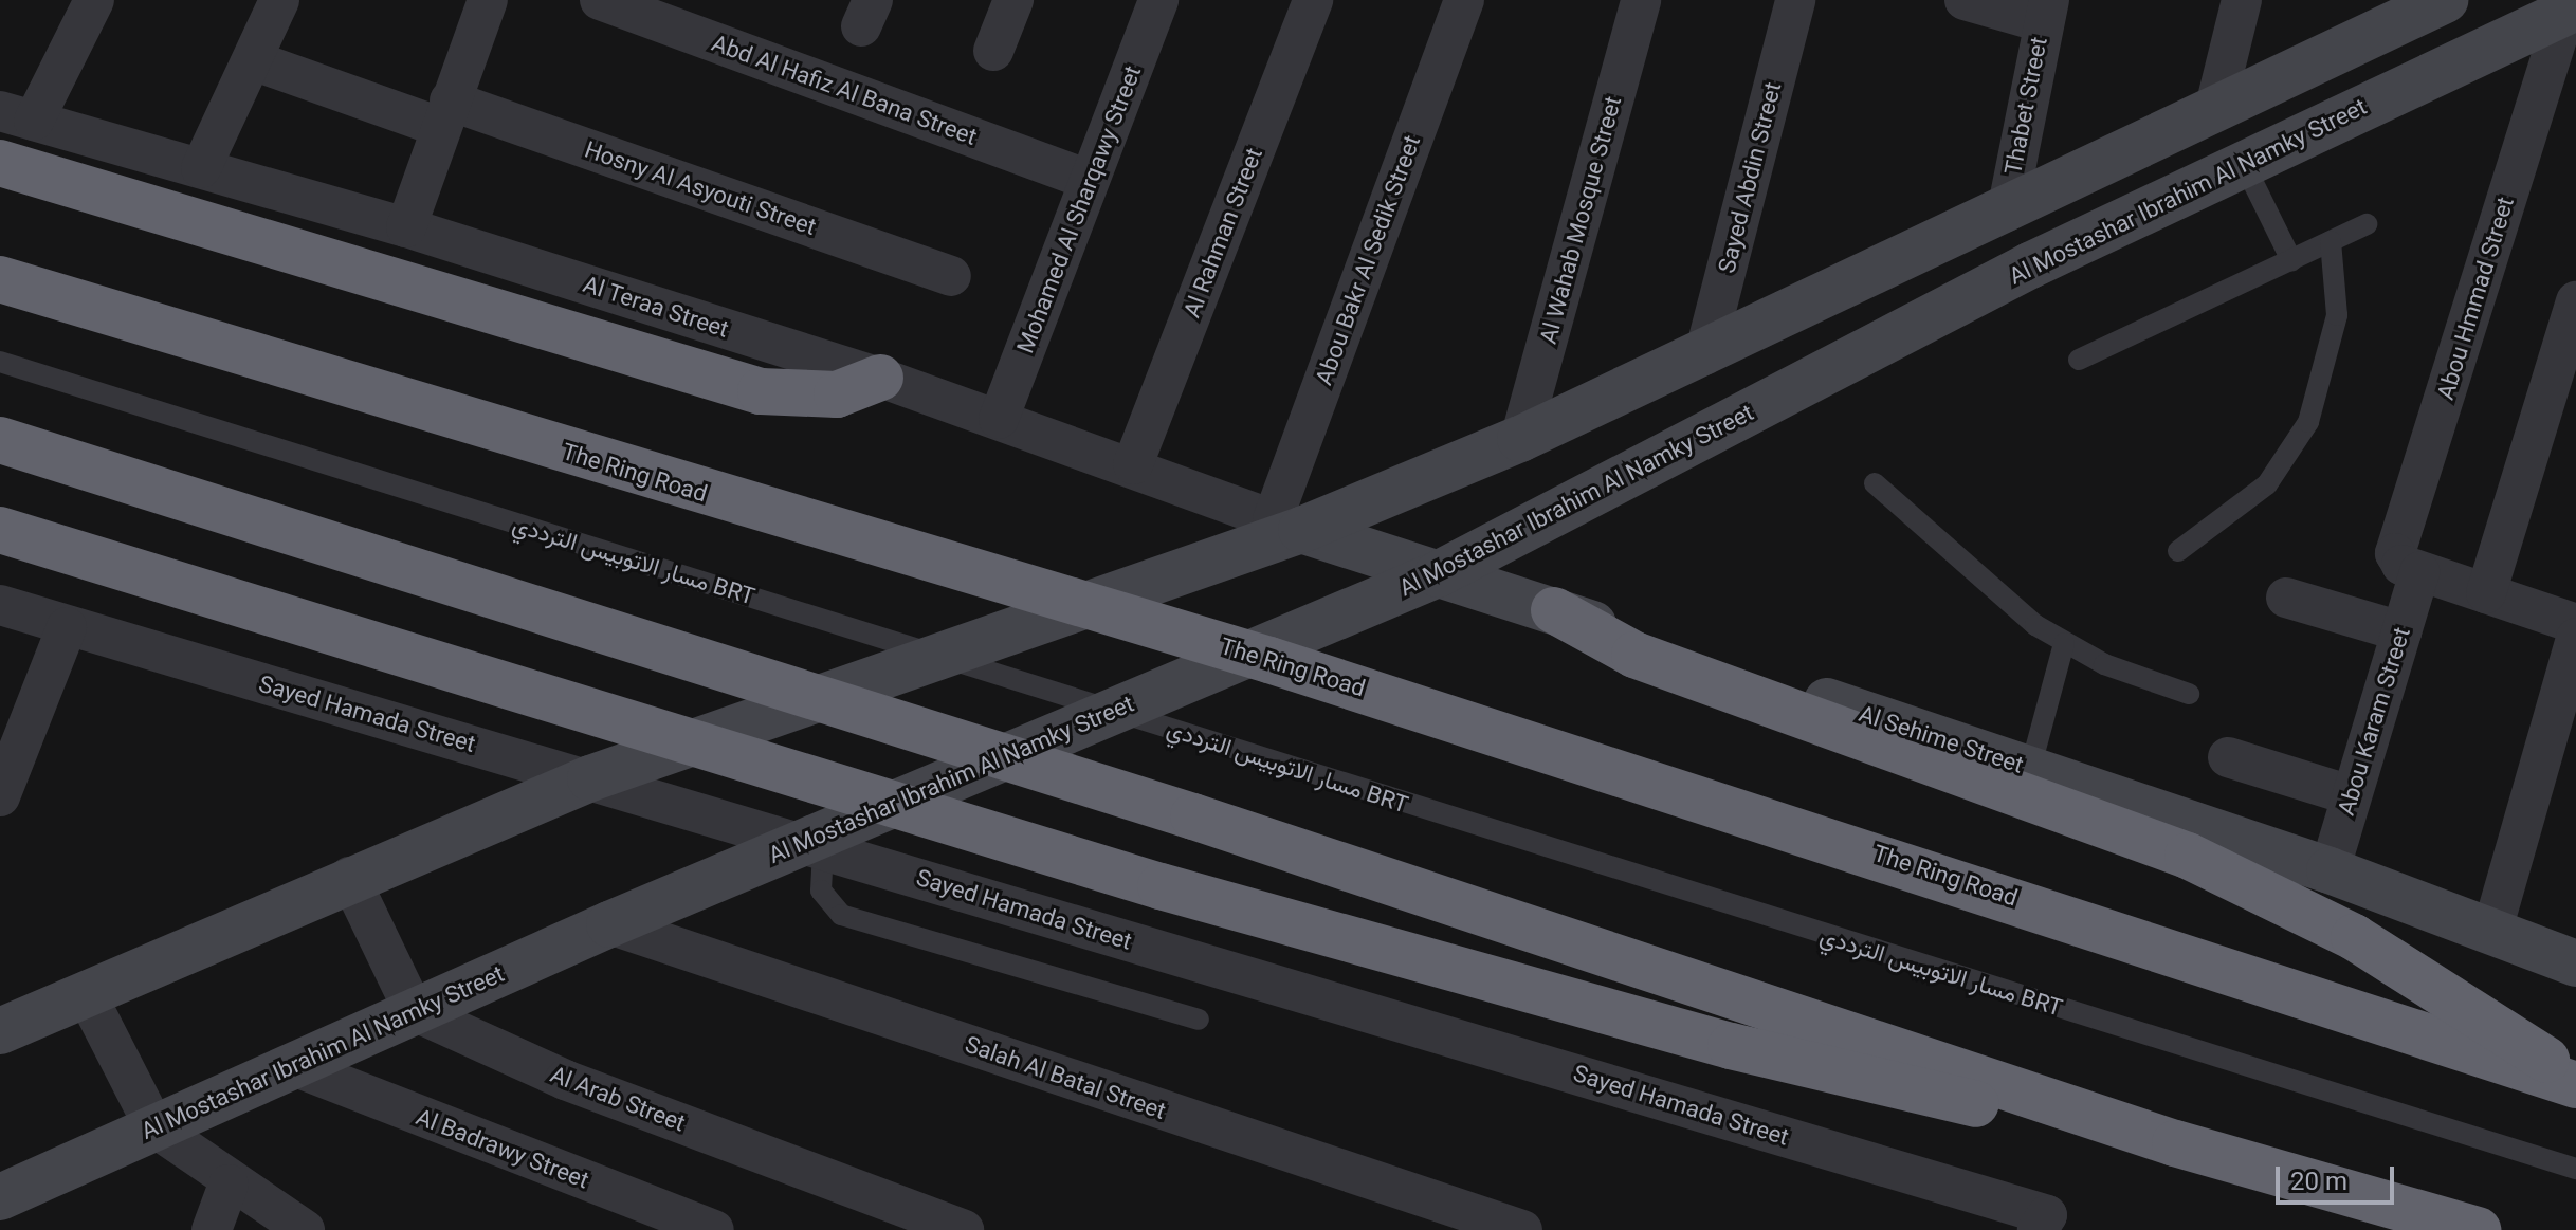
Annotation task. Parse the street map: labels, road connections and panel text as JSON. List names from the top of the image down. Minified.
{"streets":{"highway":["The Ring Road"],"street":["Abd Al Hafiz Al Bana Street","Thabet Street","Sayed Abdin Street","Hosny Al Asyouti Street","Al Mostashar Ibrahim Al Namky Street","Mohamed Al Sharqawy Street","Al Wahab Mosque Street","Al Rahman Street","Abou Bakr Al Sedik Street","Abou Hmmad Street","Al Teraa Street","Sayed Hamada Street","Abou Karam Street","Al Sehime Street","Salah Al Batal Street","Al Arab Street","Al Badrawy Street"],"lane":["مسار الاتوبيس الترددي BRT"]},"crossings":[["Abd Al Hafiz Al Bana Street","Mohamed Al Sharqawy Street"],["Al Mostashar Ibrahim Al Namky Street","Abou Hmmad Street"],["Al Mostashar Ibrahim Al Namky Street","Sayed Hamada Street"],["Al Mostashar Ibrahim Al Namky Street","Al Sehime Street"],["Al Mostashar Ibrahim Al Namky Street","Salah Al Batal Street"],["Al Mostashar Ibrahim Al Namky Street","Al Arab Street"],["Al Mostashar Ibrahim Al Namky Street","Al Badrawy Street"],["Mohamed Al Sharqawy Street","Al Teraa Street"],["Al Rahman Street","Al Teraa Street"],["Abou Bakr Al Sedik Street","Al Teraa Street"],["Abou Bakr Al Sedik Street","Al Sehime Street"],["Abou Hmmad Street","Abou Karam Street"],["Al Teraa Street","Al Sehime Street"],["Abou Karam Street","Al Sehime Street"]],"scale_bar":"20 m"}
